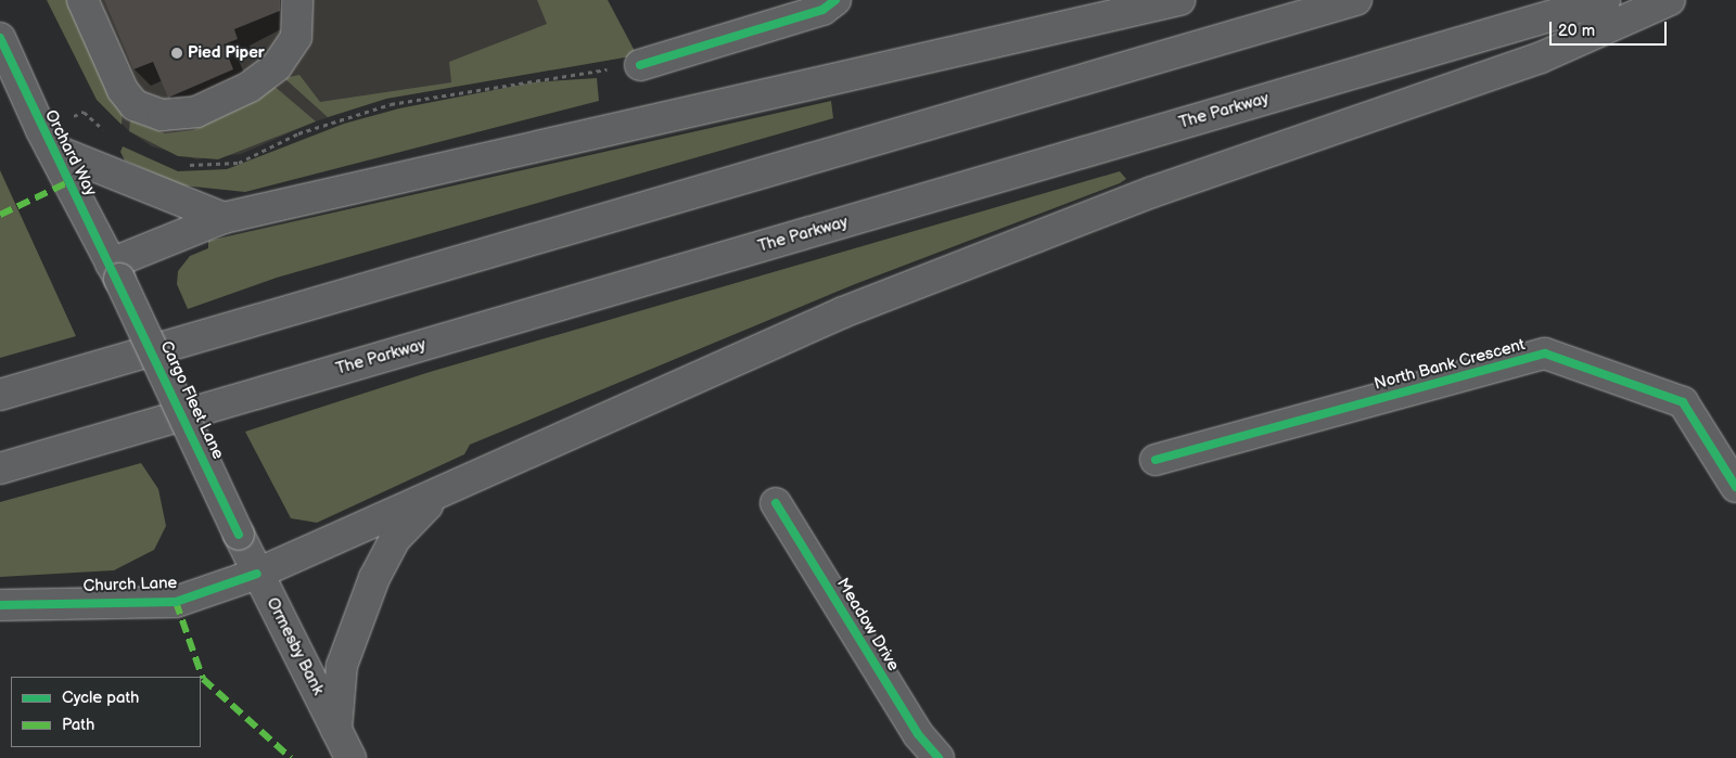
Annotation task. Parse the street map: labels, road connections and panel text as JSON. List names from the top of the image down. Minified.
{"streets":{"main road":["The Parkway","Orchard Way","North Bank Crescent","Cargo Fleet Lane","Church Lane","Meadow Drive","Ormesby Bank"]},"crossings":[["Orchard Way","Cargo Fleet Lane"],["Cargo Fleet Lane","Ormesby Bank"],["Church Lane","Ormesby Bank"]],"places":["Pied Piper"],"legend":["Cycle path","Path"],"scale_bar":"20 m"}
